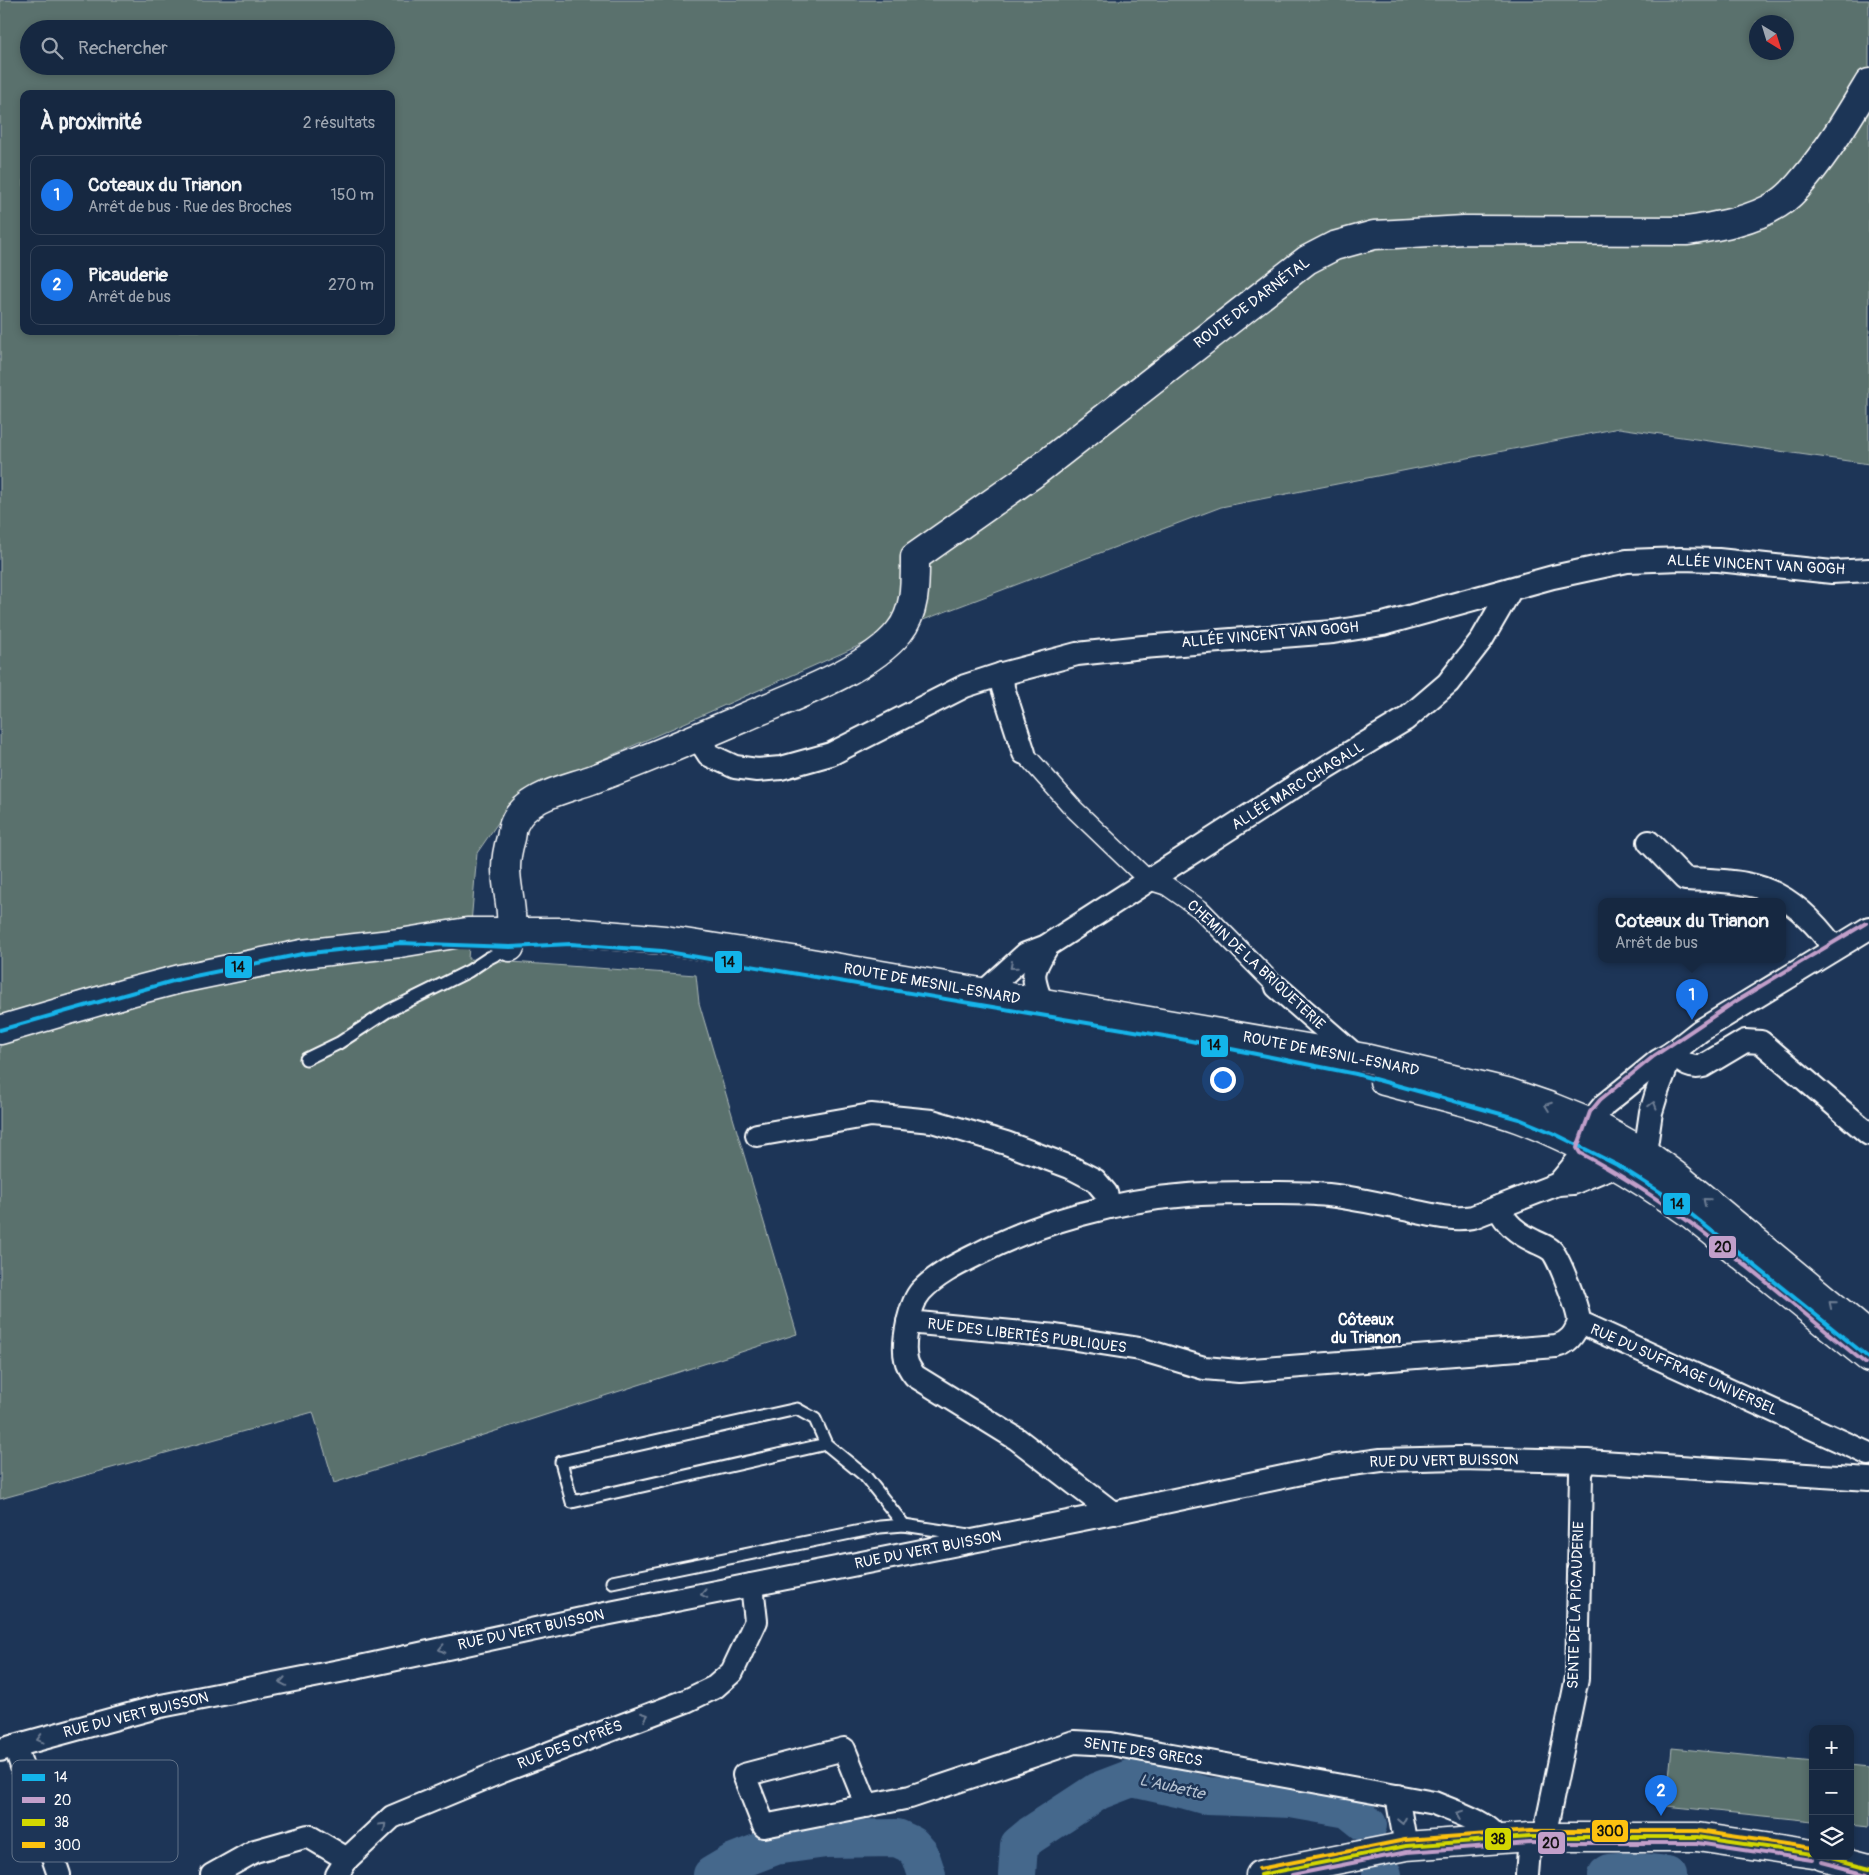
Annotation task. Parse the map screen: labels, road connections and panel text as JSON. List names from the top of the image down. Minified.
{"streets":{"main road":["ROUTE DE DARNÉTAL","ROUTE DE MESNIL-ESNARD"],"street":["ALLÉE VINCENT VAN GOGH","ALLÉE MARC CHAGALL","CHEMIN DE LA BRIQUETERIE","RUE DES LIBERTÉS PUBLIQUES","RUE DU SUFFRAGE UNIVERSEL","RUE DU VERT BUISSON","SENTE DE LA PICAUDERIE","RUE DES CYPRÈS","SENTE DES GRECS"]},"crossings":[["ROUTE DE DARNÉTAL","ALLÉE VINCENT VAN GOGH"],["ALLÉE VINCENT VAN GOGH","ALLÉE MARC CHAGALL"],["ALLÉE MARC CHAGALL","CHEMIN DE LA BRIQUETERIE"],["ALLÉE MARC CHAGALL","ROUTE DE MESNIL-ESNARD"],["CHEMIN DE LA BRIQUETERIE","ROUTE DE MESNIL-ESNARD"],["RUE DES LIBERTÉS PUBLIQUES","RUE DU SUFFRAGE UNIVERSEL"],["RUE DU VERT BUISSON","SENTE DE LA PICAUDERIE"],["RUE DU VERT BUISSON","RUE DES CYPRÈS"]],"one_way":["RUE DU VERT BUISSON","RUE DES CYPRÈS"],"districts":["Côteaux du Trianon"],"water":["L'Aubette"],"lines":["transit line 20","transit line 14","transit line 300","transit line 38"],"legend":["14","20","38","300"],"north":"bottom right","page":{"search":"Rechercher","heading":["À proximité","2 résultats"],"list":[{"mark":"1","name":"Coteaux du Trianon","note":"Arrêt de bus · Rue des Broches","value":"150 m"},{"mark":"2","name":"Picauderie","note":"Arrêt de bus","value":"270 m"}],"popup":["Coteaux du Trianon","Arrêt de bus"],"pins":["1","2"],"map_buttons":["+","−"]}}
